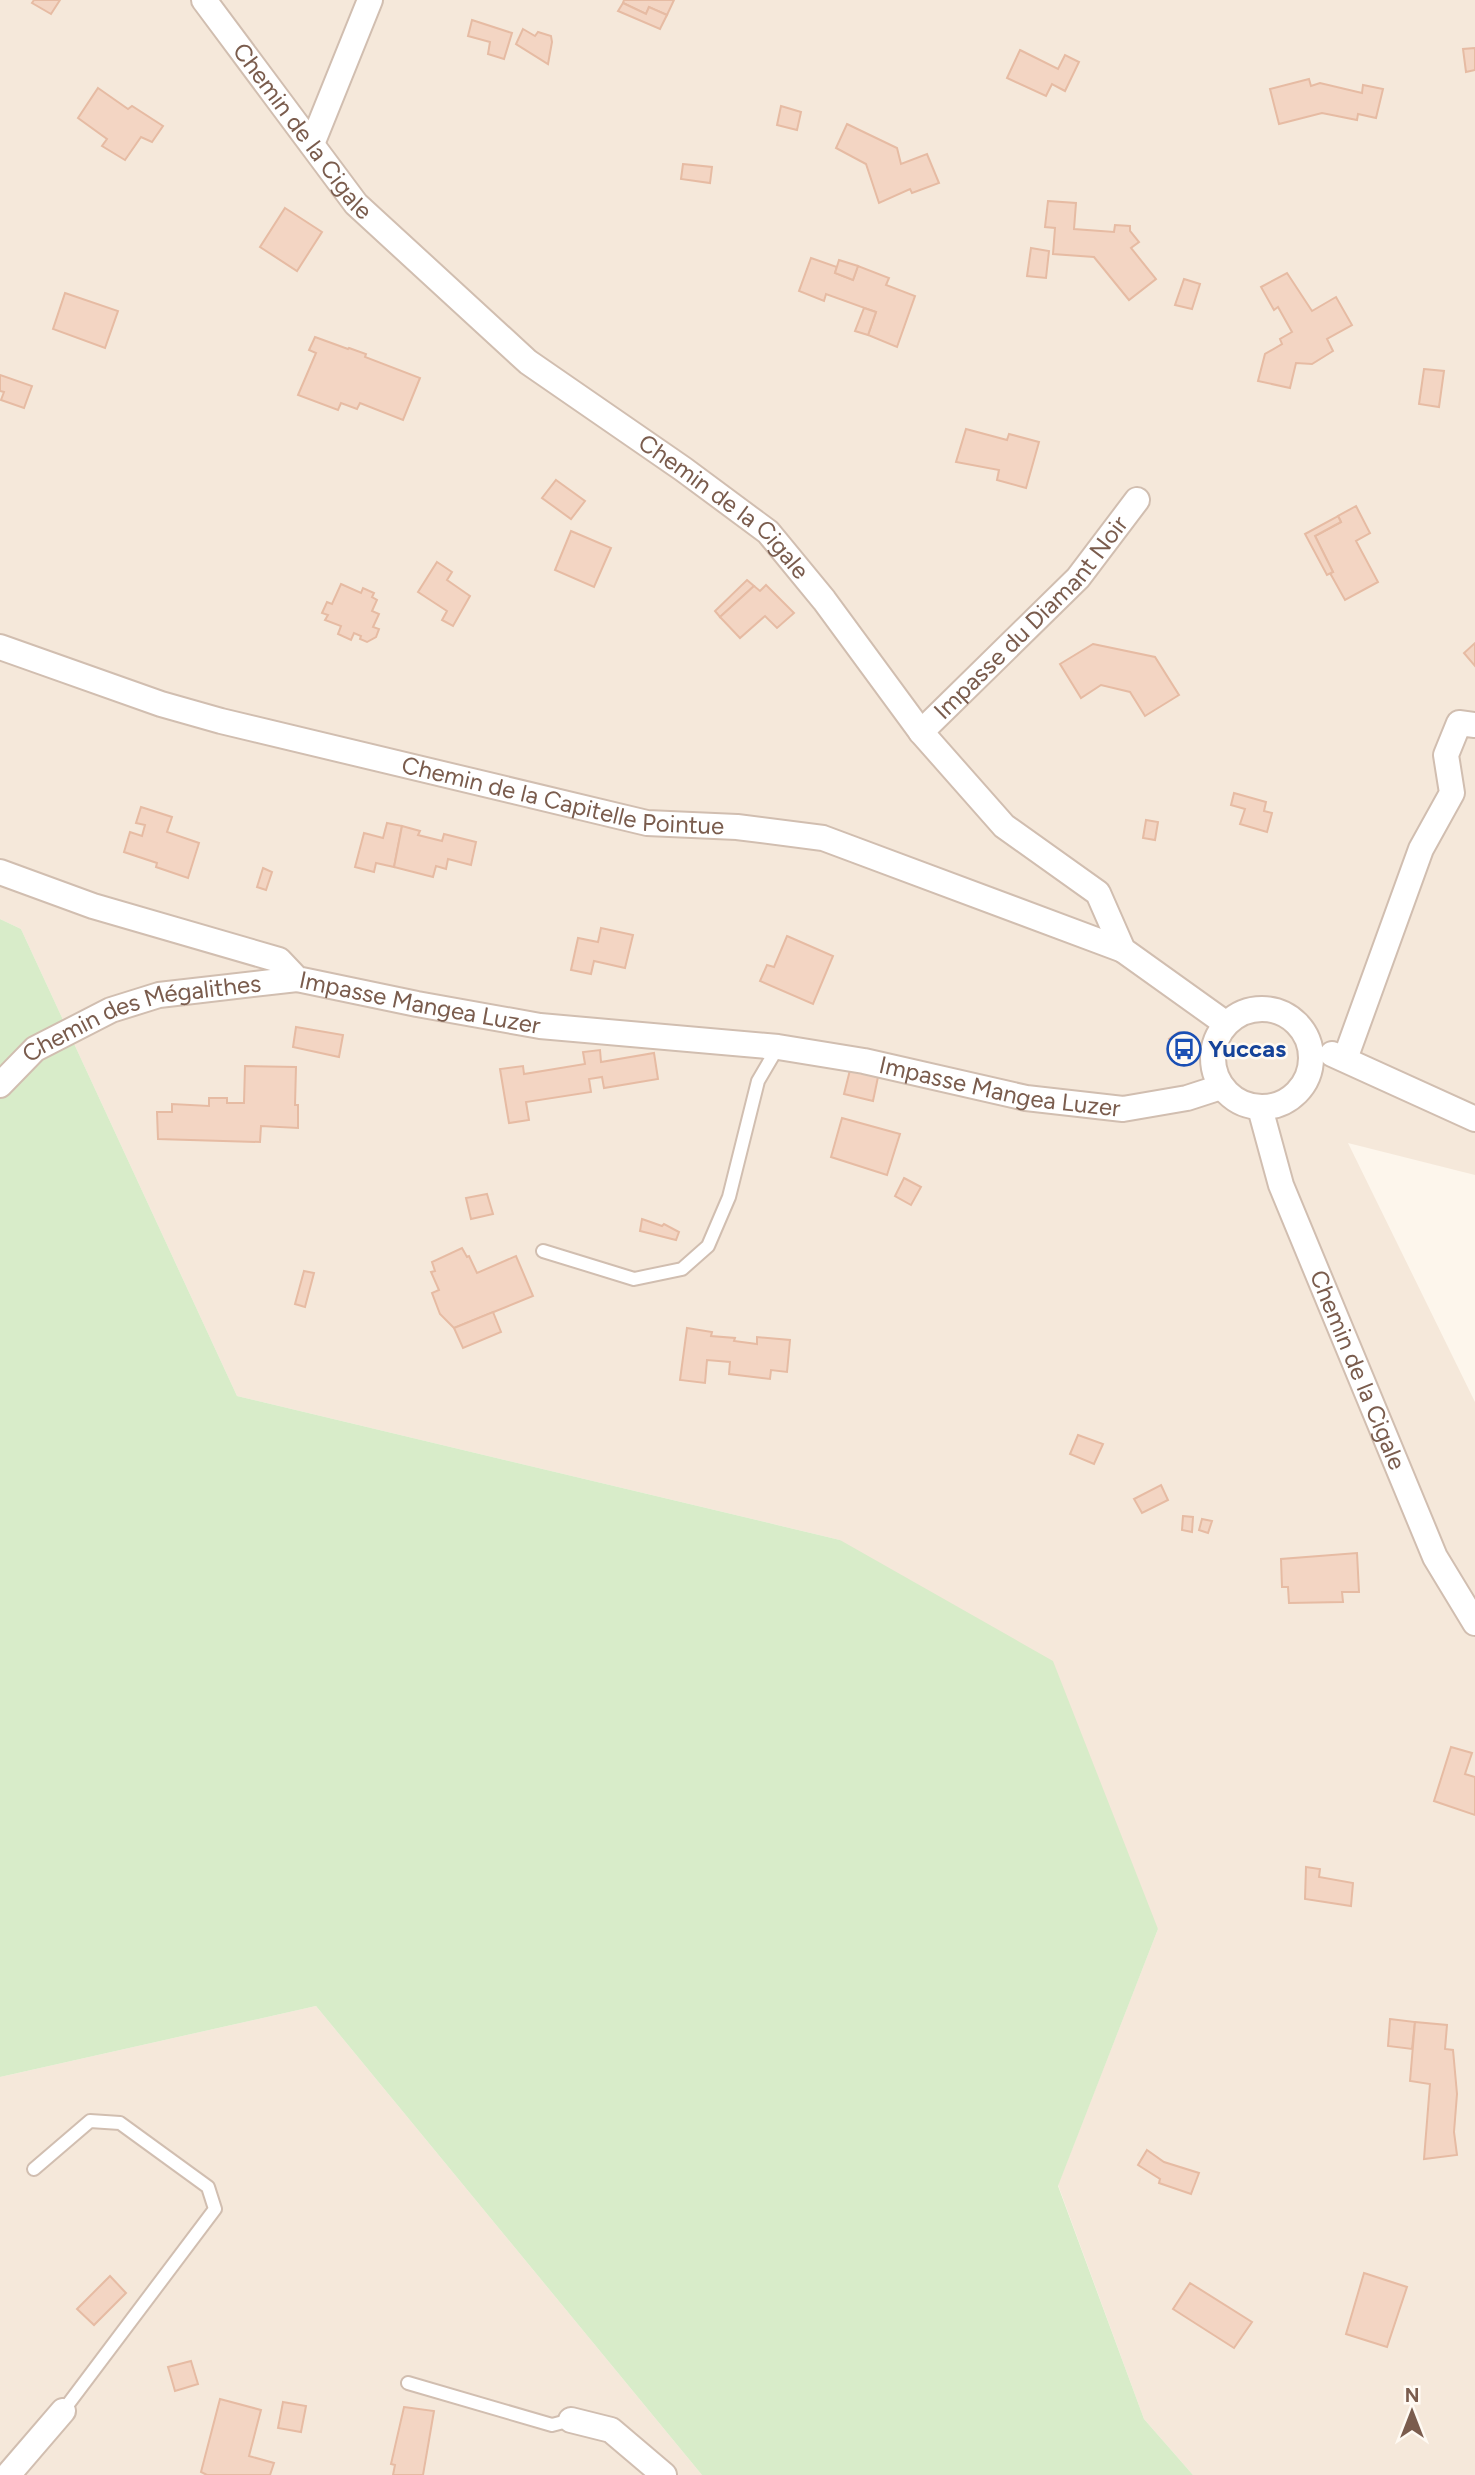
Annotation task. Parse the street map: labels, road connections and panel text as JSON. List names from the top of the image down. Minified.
{"streets":{"street":["Chemin de la Cigale","Impasse du Diamant Noir","Chemin de la Capitelle Pointue","Impasse Mangea Luzer","Chemin des Mégalithes"]},"crossings":[["Chemin de la Cigale","Impasse du Diamant Noir"],["Chemin de la Cigale","Chemin de la Capitelle Pointue"],["Chemin de la Cigale","Impasse Mangea Luzer"],["Impasse Mangea Luzer","Chemin des Mégalithes"]],"places":{"bus stop":["Yuccas"]},"north":"top"}
